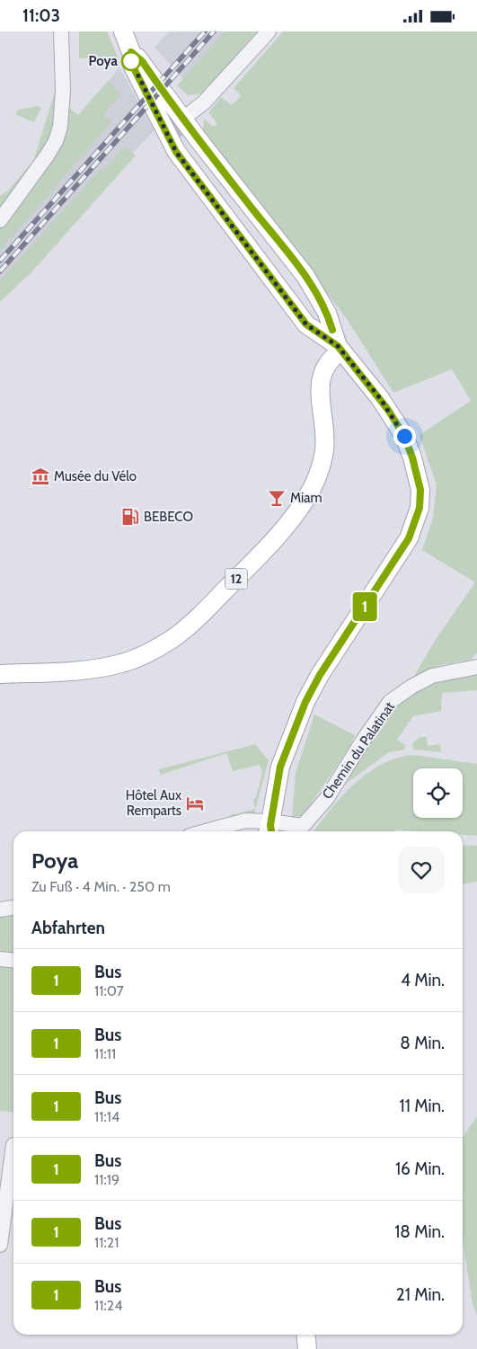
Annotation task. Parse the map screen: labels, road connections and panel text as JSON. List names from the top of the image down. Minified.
{"streets":{"main road":["12"],"street":["Chemin du Palatinat"]},"places":{"other":["Poya"],"museum":["Musée du Vélo"],"bar":["Miam"],"fuel station":["BEBECO"],"hotel":["Hôtel Aux Remparts"]},"lines":["bus line 1"],"page":{"status":"11:03","on_map":"1","heading":[["Poya","Zu Fuß · 4 Min. · 250 m"],"Abfahrten"],"list":[{"mark":"1","name":"Bus","note":"11:07","value":"4 Min."},{"mark":"1","name":"Bus","note":"11:11","value":"8 Min."},{"mark":"1","name":"Bus","note":"11:14","value":"11 Min."},{"mark":"1","name":"Bus","note":"11:19","value":"16 Min."},{"mark":"1","name":"Bus","note":"11:21","value":"18 Min."},{"mark":"1","name":"Bus","note":"11:24","value":"21 Min."}]}}
